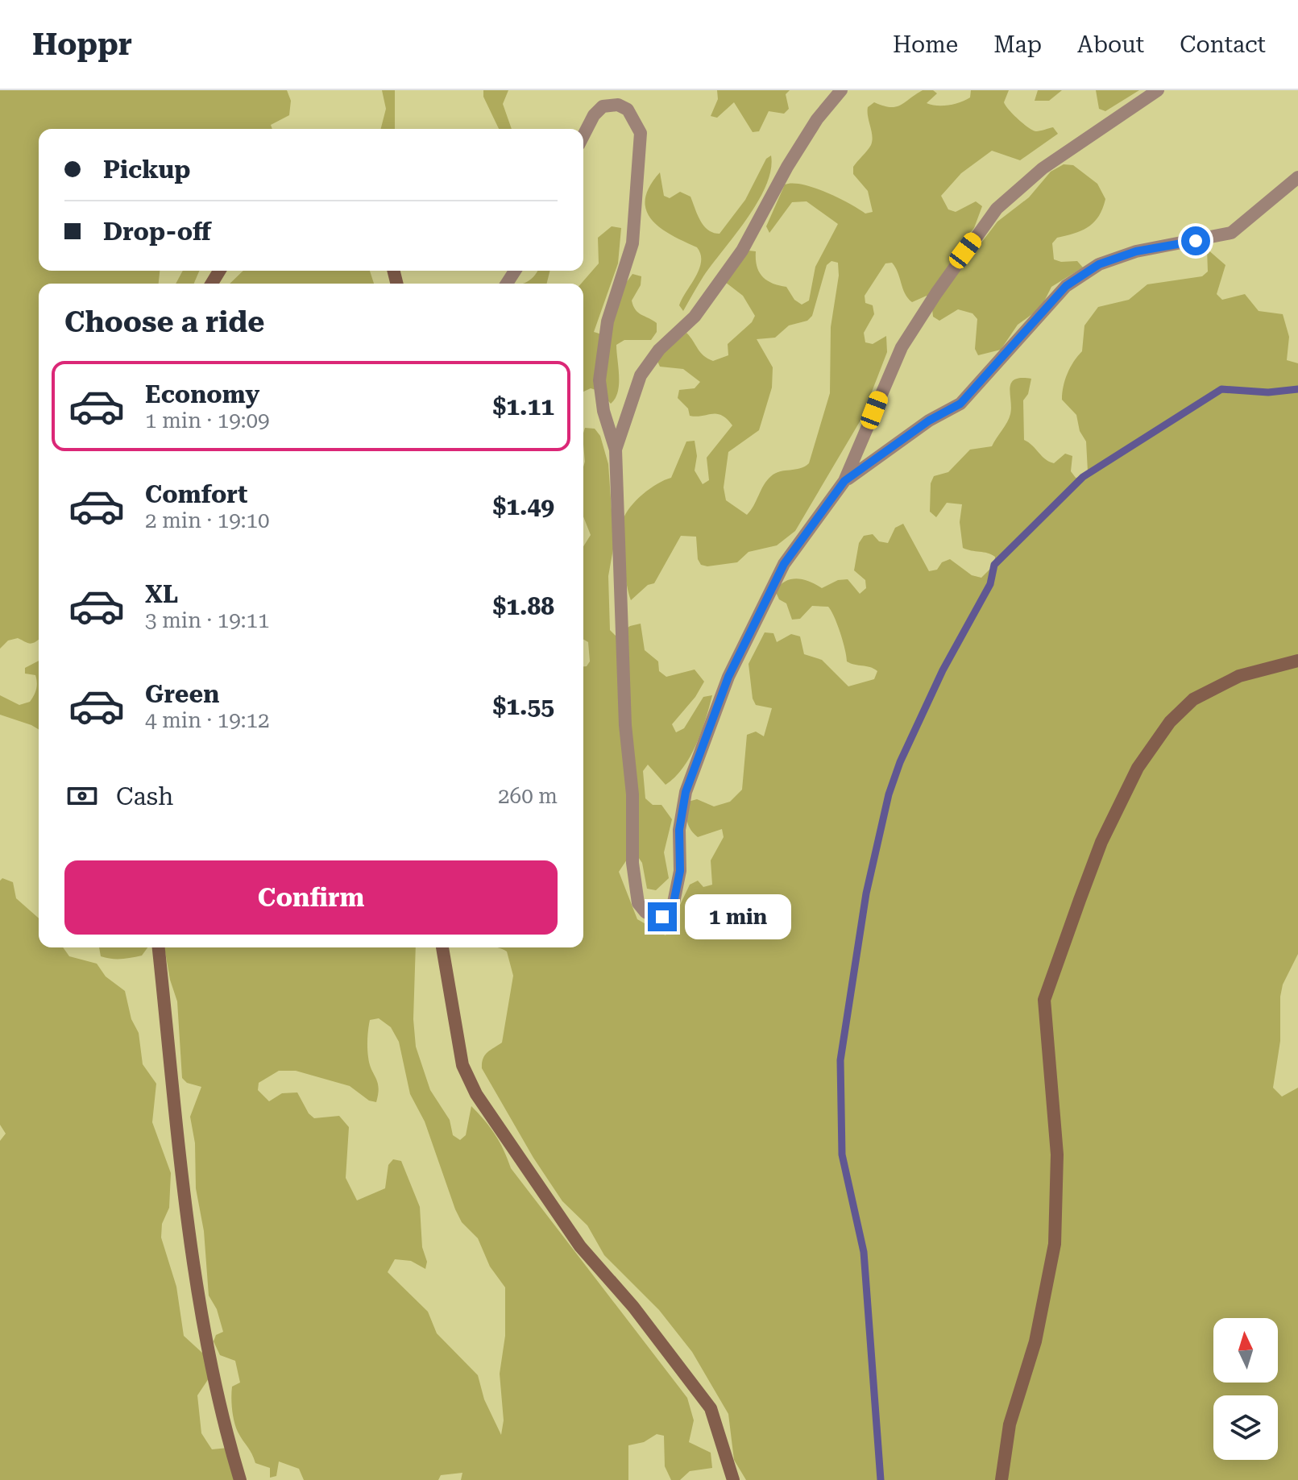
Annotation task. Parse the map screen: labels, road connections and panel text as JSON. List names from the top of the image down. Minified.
{"north":"top","page":{"header":"Hoppr","nav":["Home","Map","About","Contact"],"banner":["Pickup","Drop-off"],"heading":"Choose a ride","list":[{"name":"Economy","note":"1 min · 19:09","value":"$1.11"},{"name":"Comfort","note":"2 min · 19:10","value":"$1.49"},{"name":"XL","note":"3 min · 19:11","value":"$1.88"},{"name":"Green","note":"4 min · 19:12","value":"$1.55"}],"pay":["Cash","260 m"],"buttons":"Confirm","bubble":"1 min"}}
